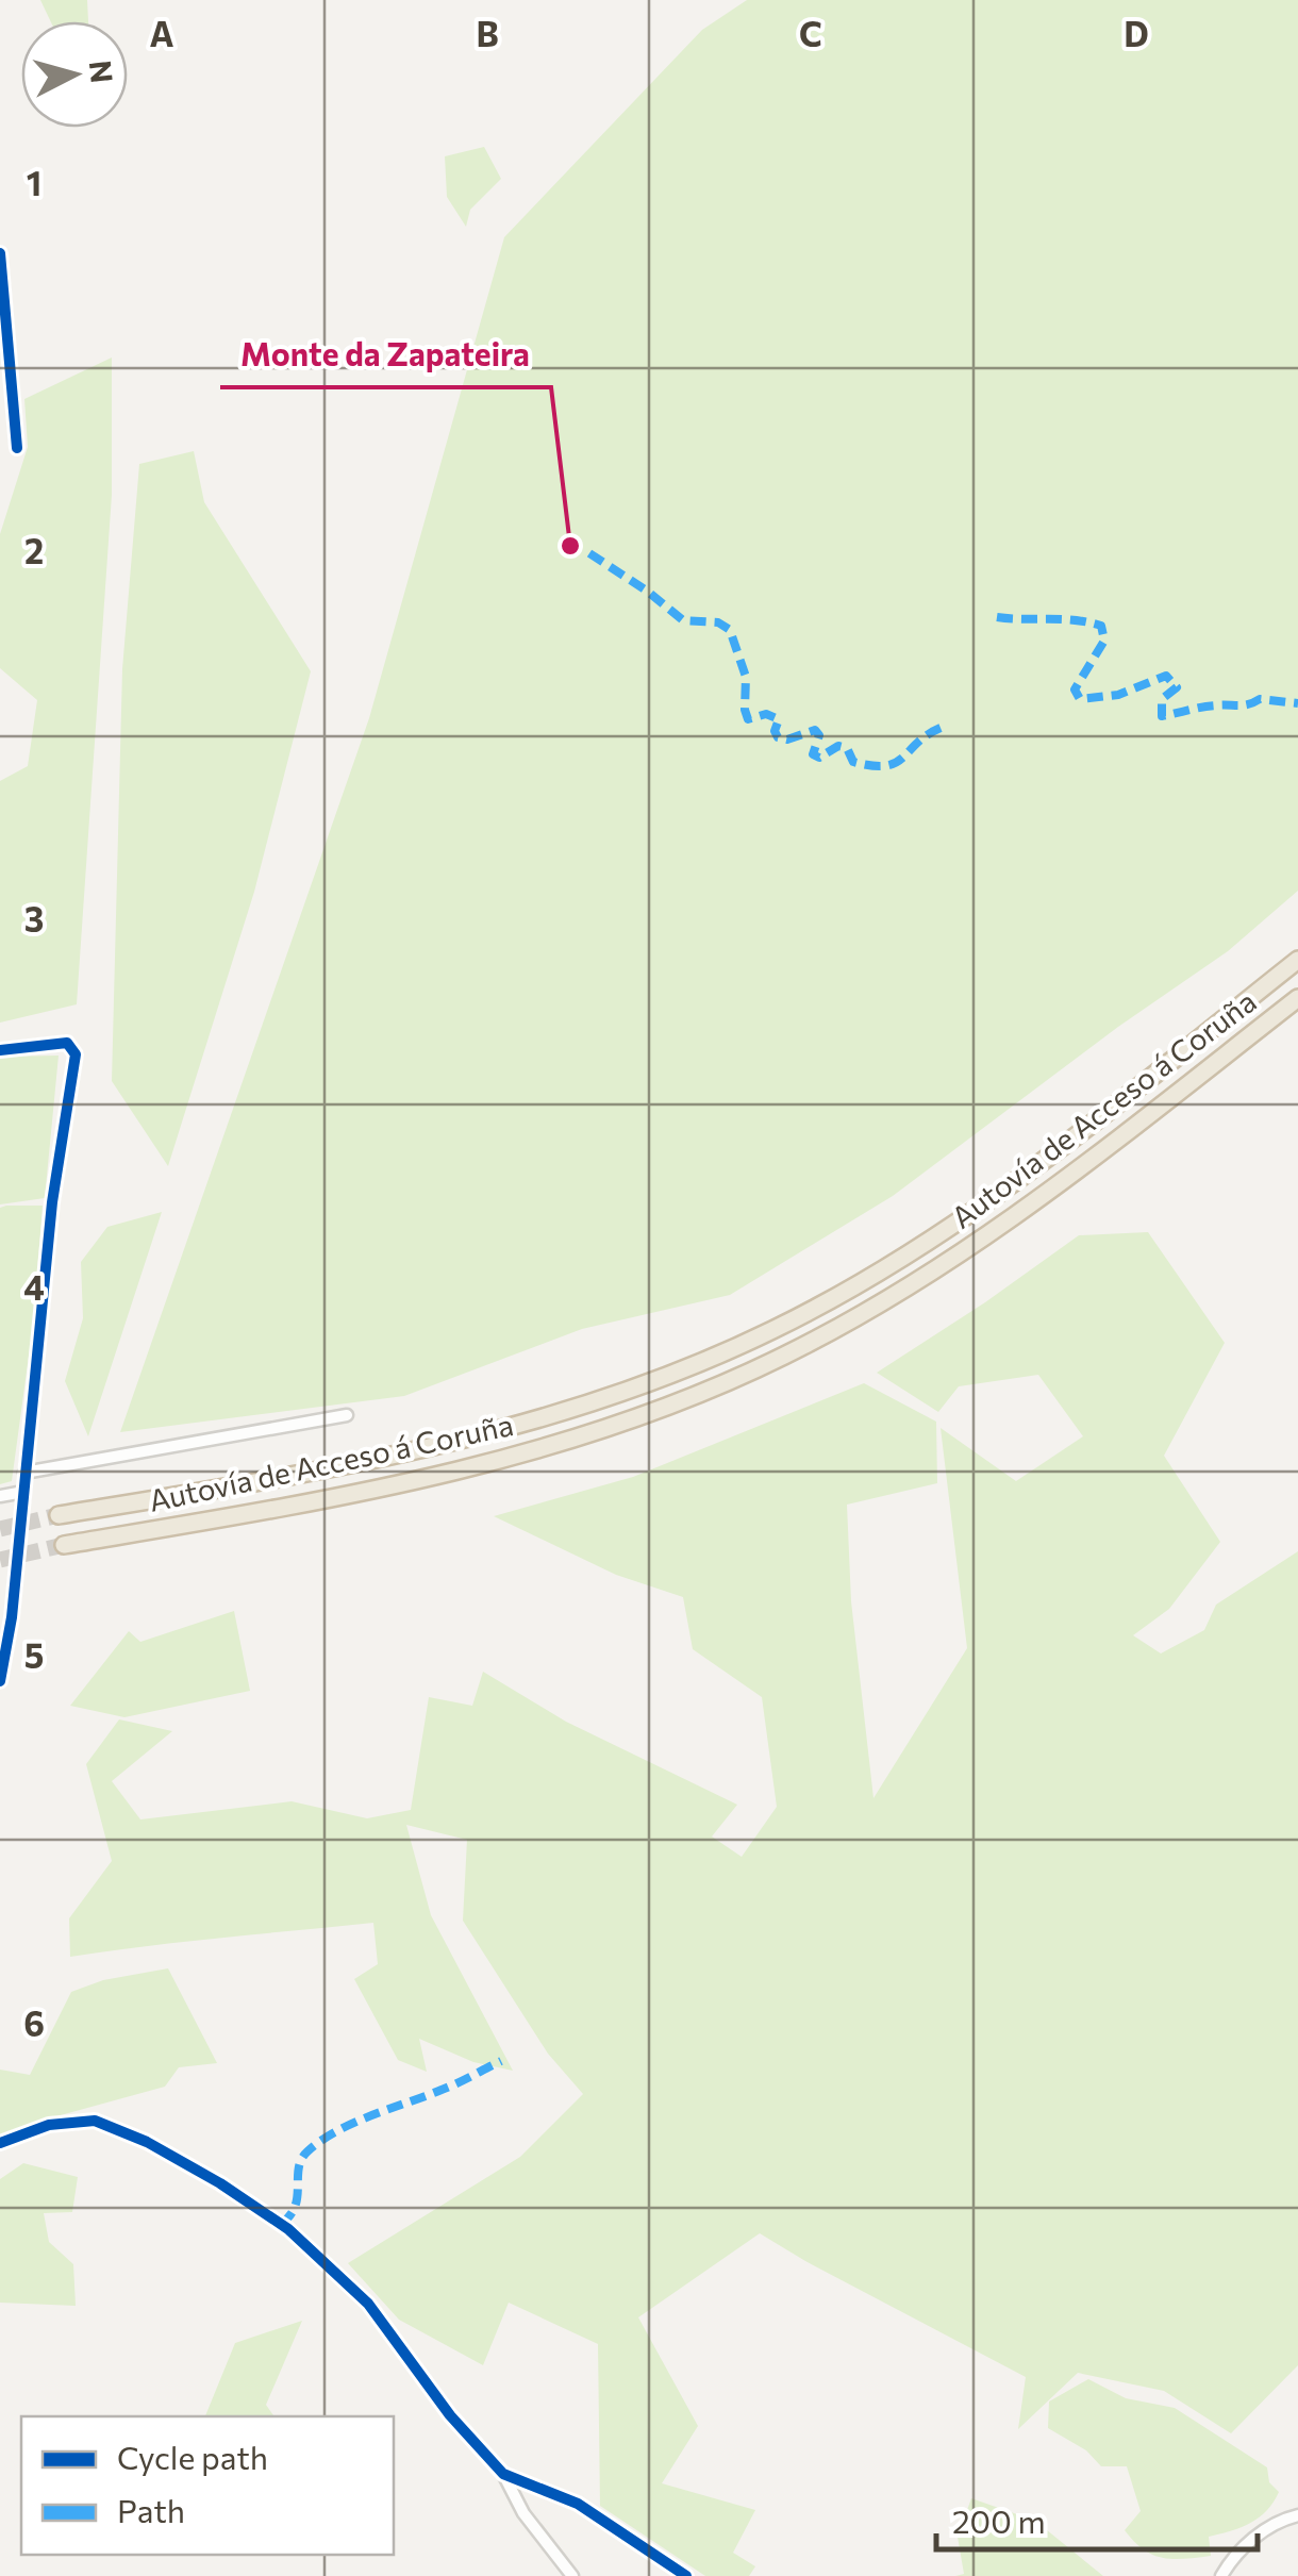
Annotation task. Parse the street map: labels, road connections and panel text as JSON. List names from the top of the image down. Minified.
{"streets":{"highway":["Autovía de Acceso á Coruña"]},"places":["Monte da Zapateira"],"legend":["Cycle path","Path"],"scale_bar":"200 m","north":"right","grid":{"columns":["A","B","C","D"],"rows":["1","2","3","4","5","6"]}}
